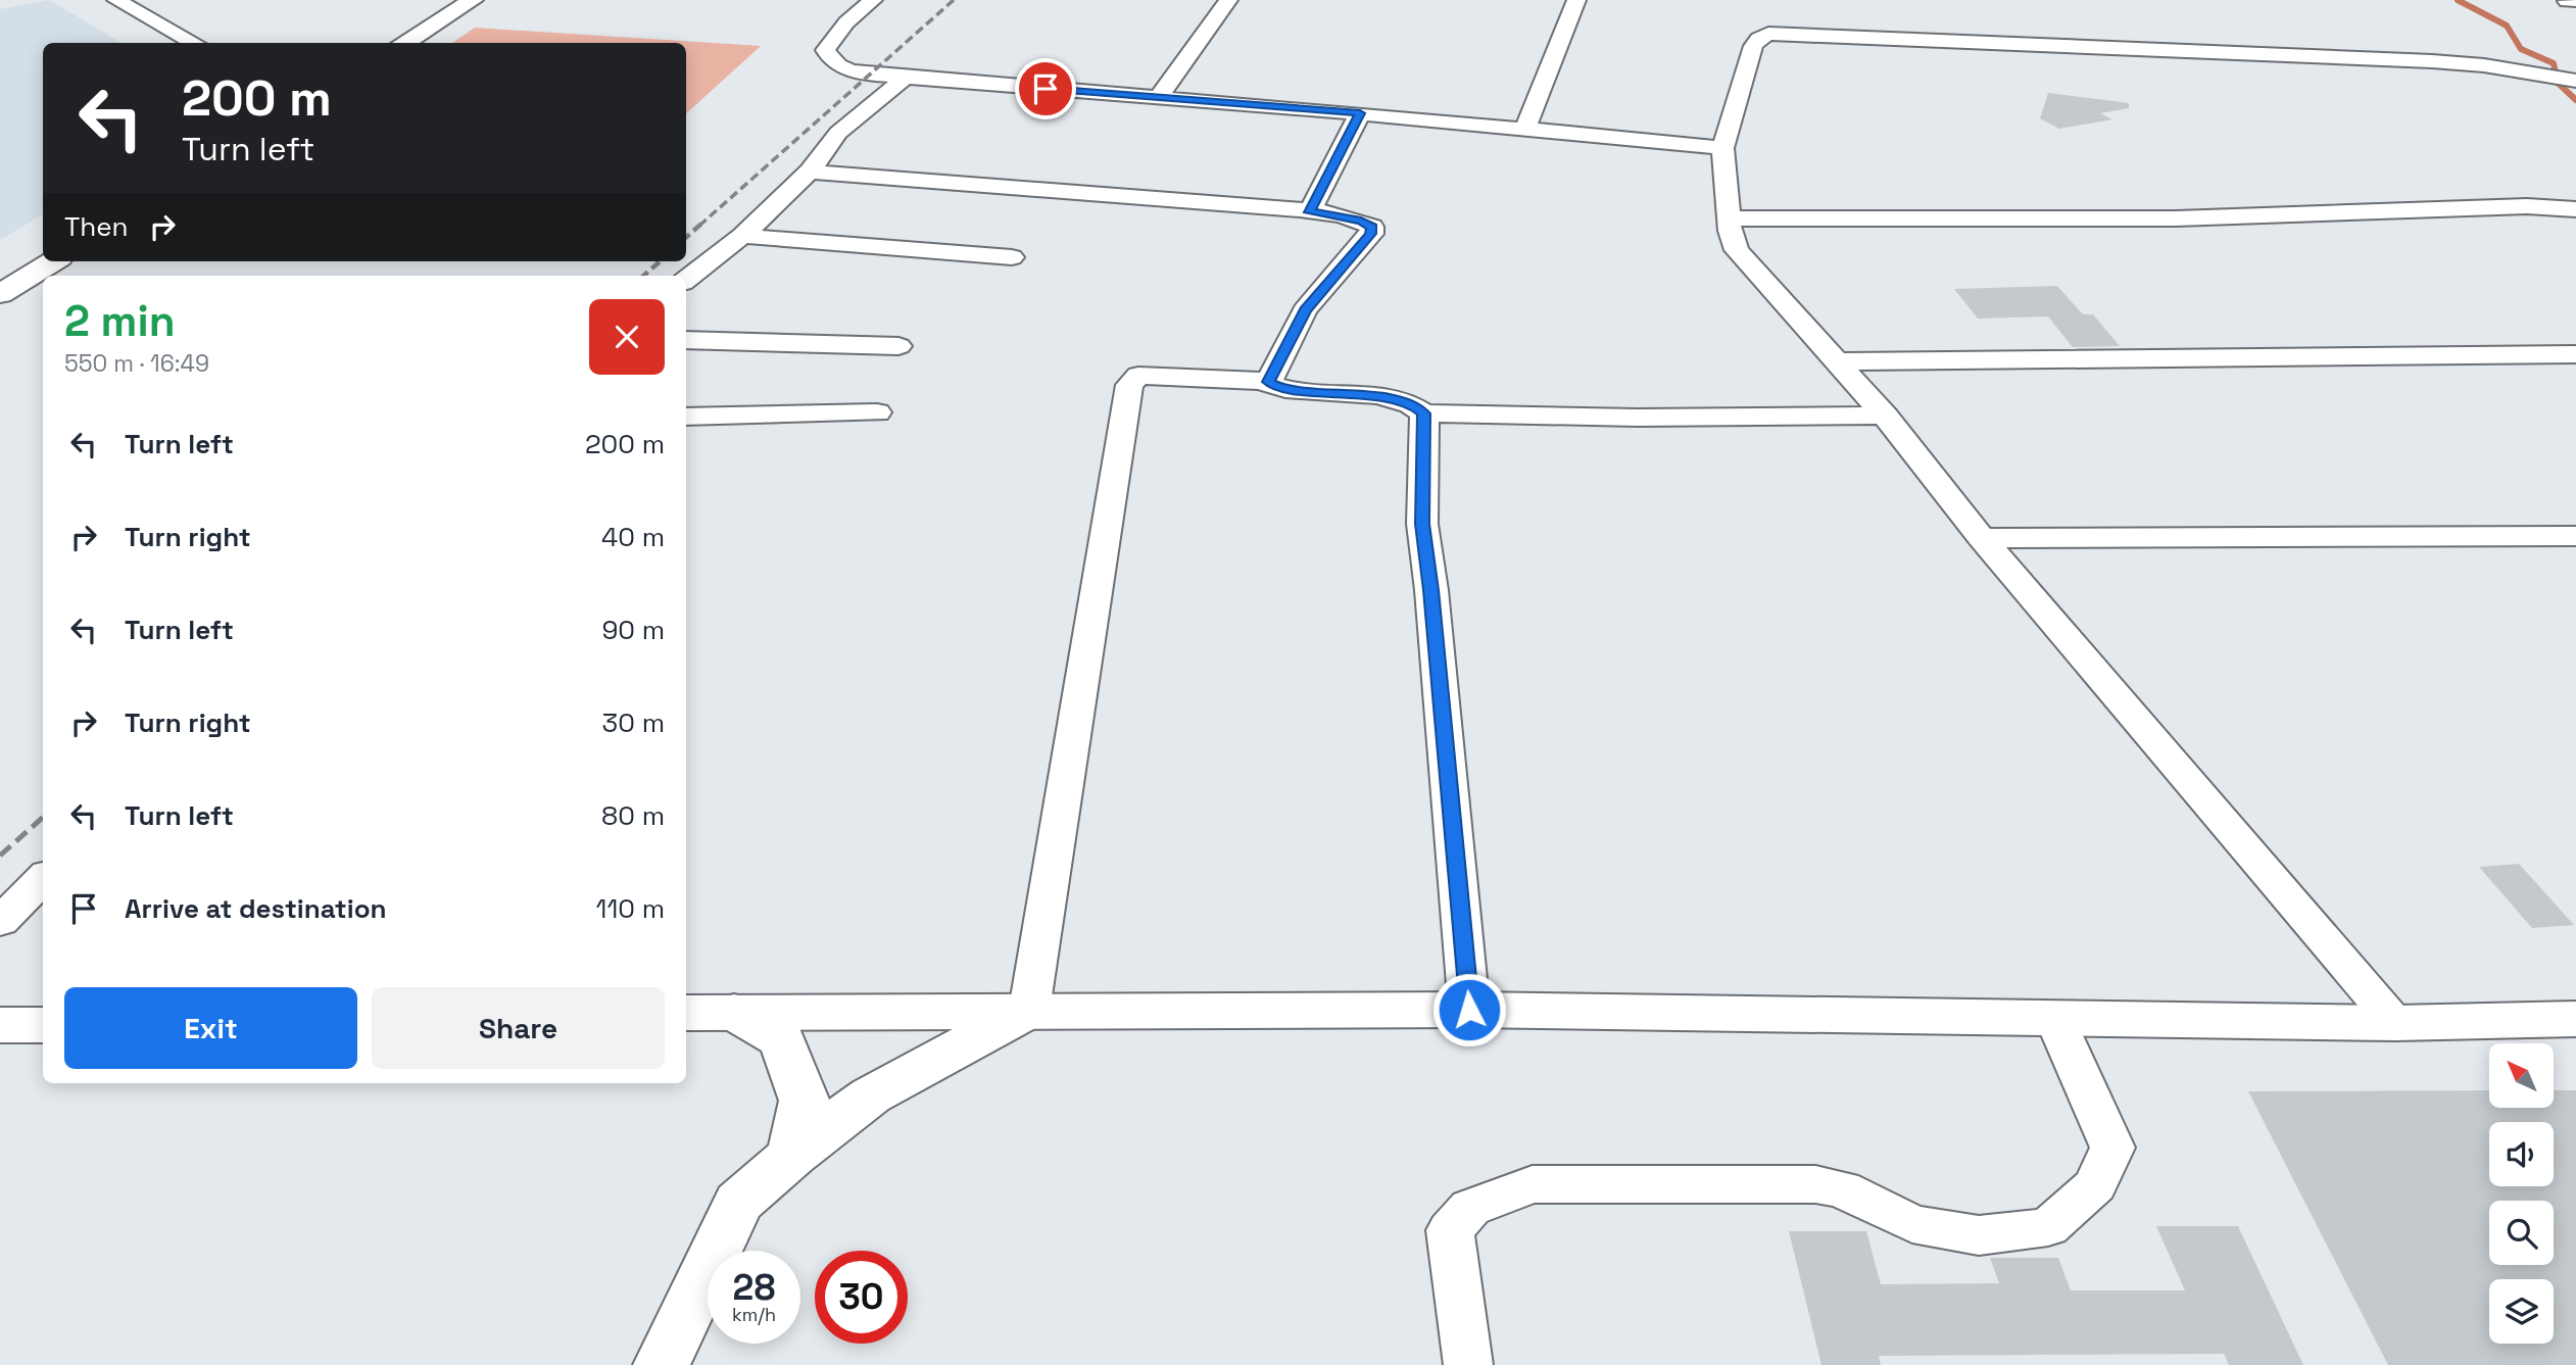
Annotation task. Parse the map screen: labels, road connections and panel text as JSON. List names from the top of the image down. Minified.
{"north":"top left","page":{"turn":["200 m","Turn left"],"then":"Then","heading":["2 min","550 m · 16:49"],"list":[{"name":"Turn left","value":"200 m"},{"name":"Turn right","value":"40 m"},{"name":"Turn left","value":"90 m"},{"name":"Turn right","value":"30 m"},{"name":"Turn left","value":"80 m"},{"name":"Arrive at destination","value":"110 m"}],"buttons":["Exit","Share"],"speed":"28 km/h","limit":"30"}}
